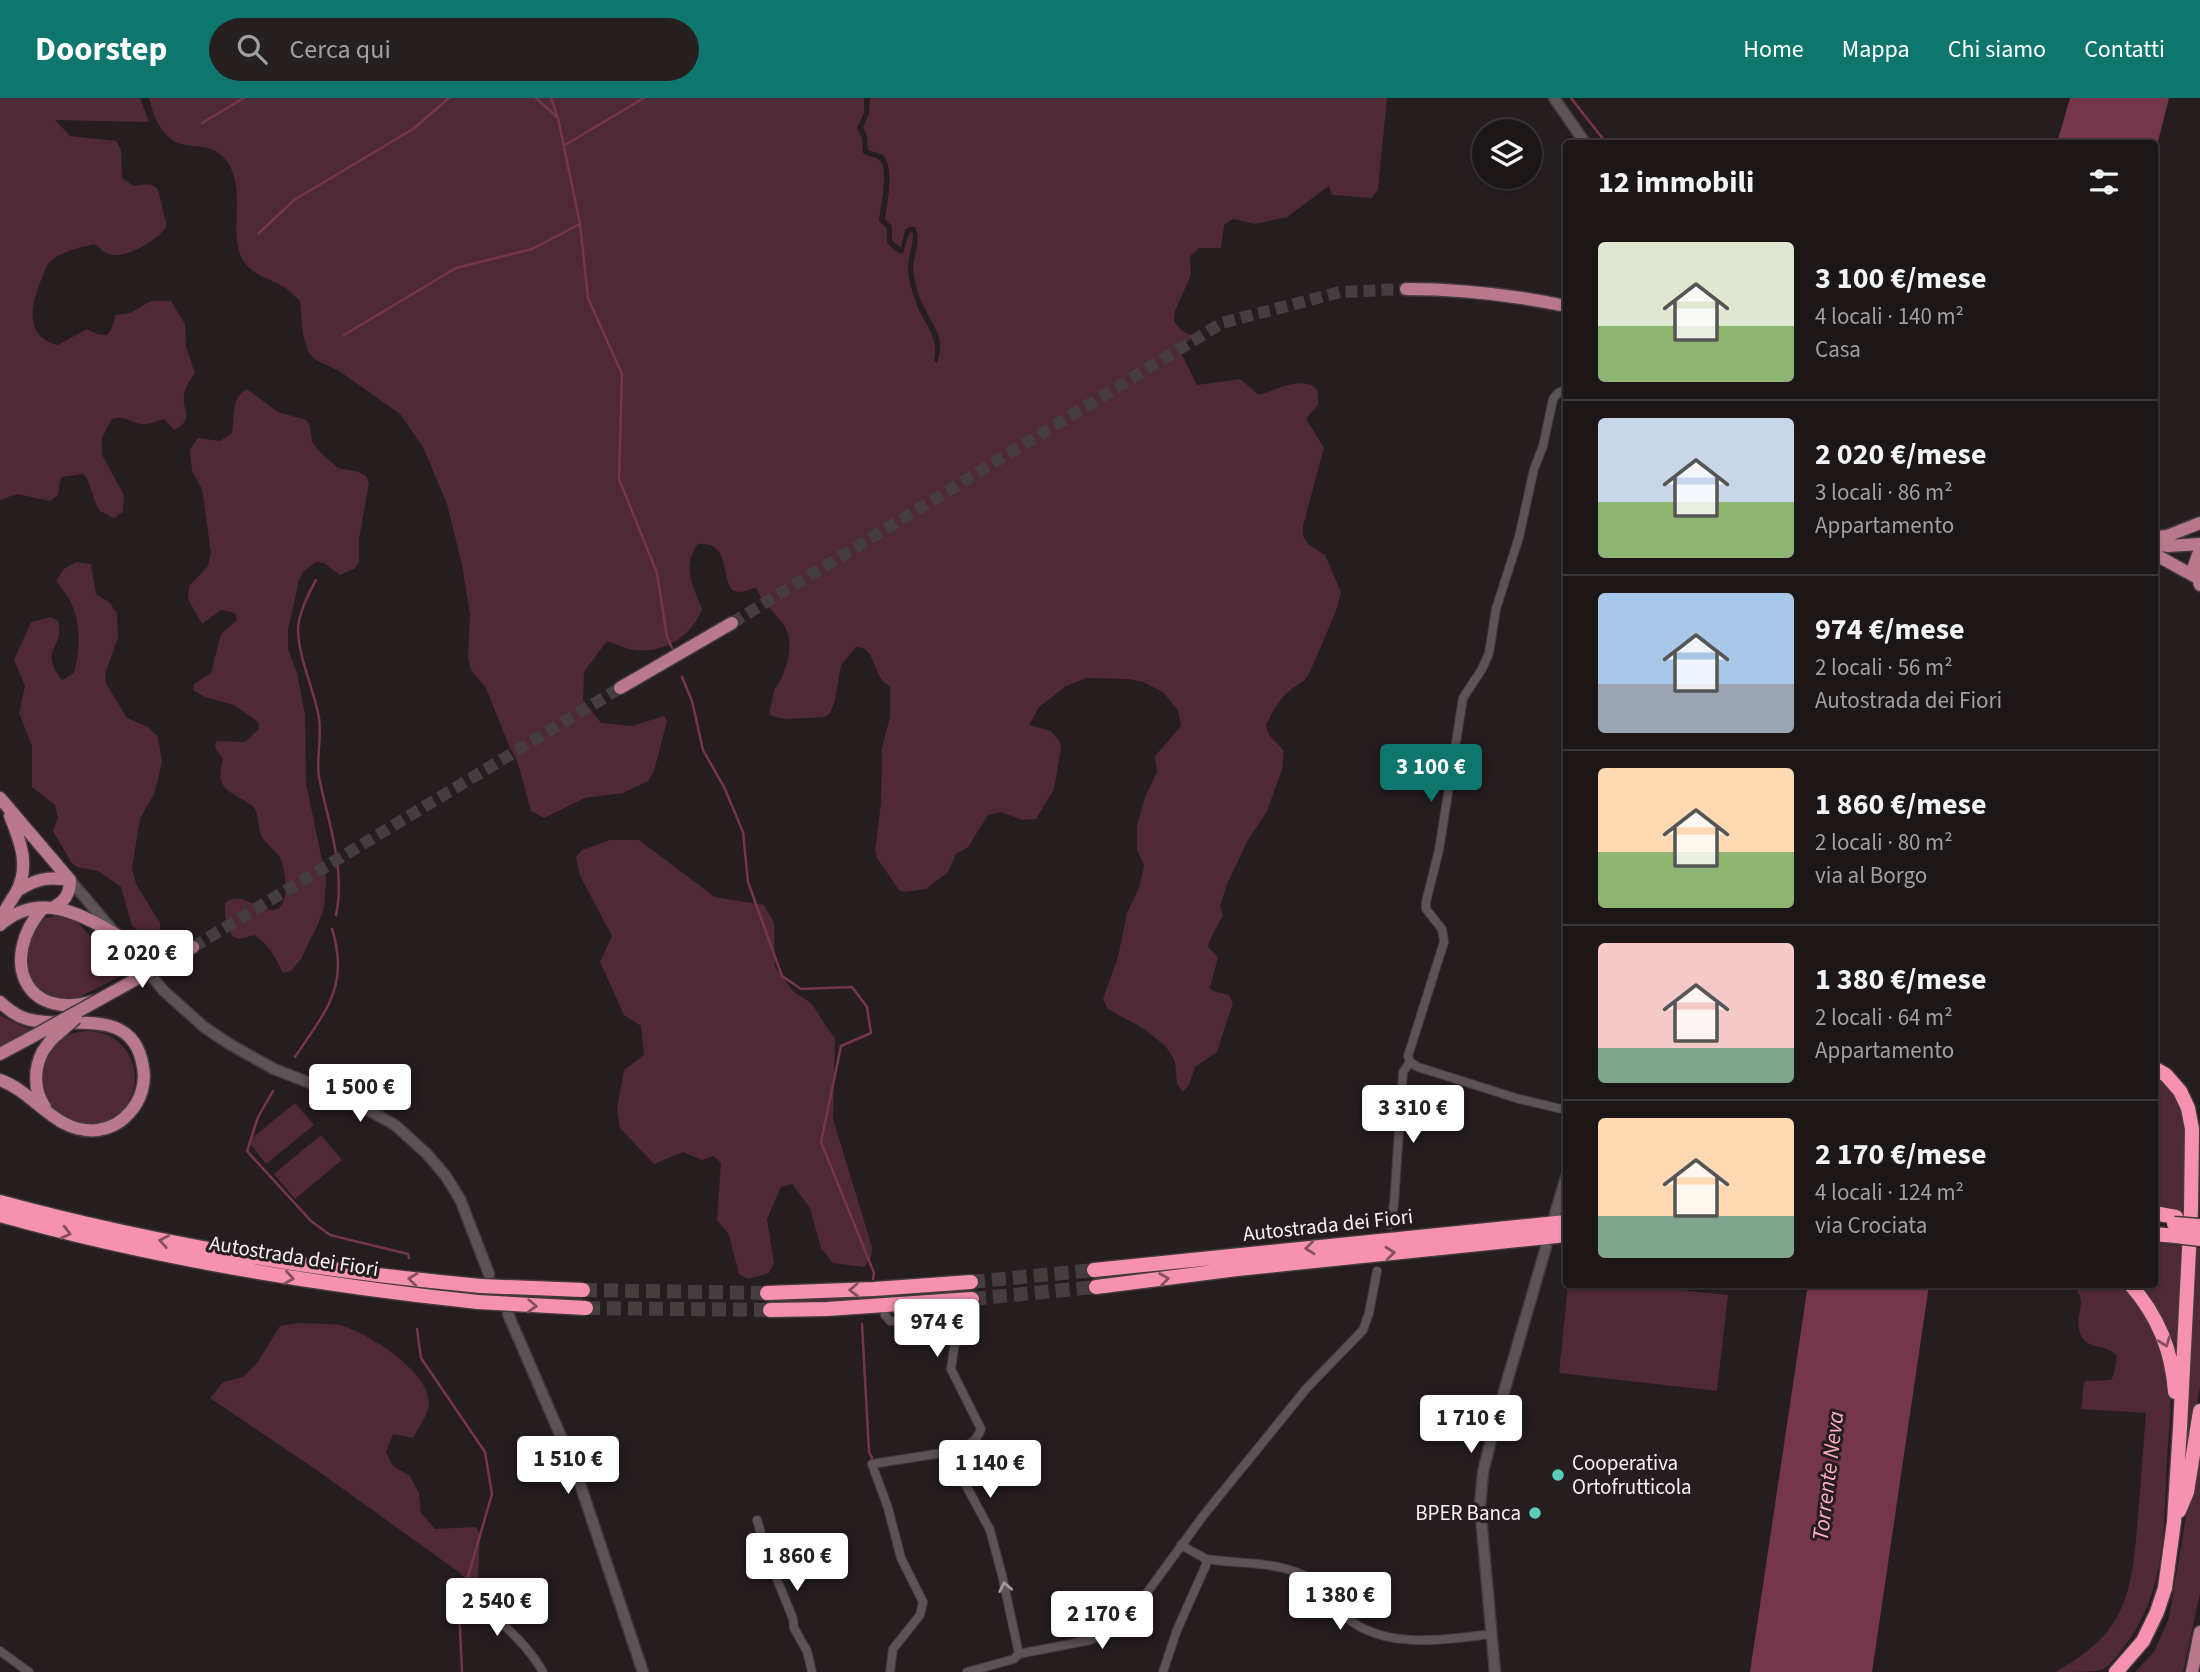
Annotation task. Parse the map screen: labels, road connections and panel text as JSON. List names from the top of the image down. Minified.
{"streets":{"highway":["Autostrada dei Fiori"]},"water":["Torrente Neva"],"places":["Cooperativa Ortofrutticola","BPER Banca"],"page":{"header":"Doorstep","search":"Cerca qui","nav":["Home","Mappa","Chi siamo","Contatti"],"heading":"12 immobili","list":[{"name":"3 100 €/mese","note":"4 locali · 140 m² · Casa"},{"name":"2 020 €/mese","note":"3 locali · 86 m² · Appartamento"},{"name":"974 €/mese","note":"2 locali · 56 m² · Autostrada dei Fiori"},{"name":"1 860 €/mese","note":"2 locali · 80 m² · via al Borgo"},{"name":"1 380 €/mese","note":"2 locali · 64 m² · Appartamento"},{"name":"2 170 €/mese","note":"4 locali · 124 m² · via Crociata"}],"price":["3 100 €","2 020 €","1 500 €","3 310 €","974 €","1 710 €","1 510 €","1 140 €","1 860 €","1 380 €","2 540 €","2 170 €"]}}
